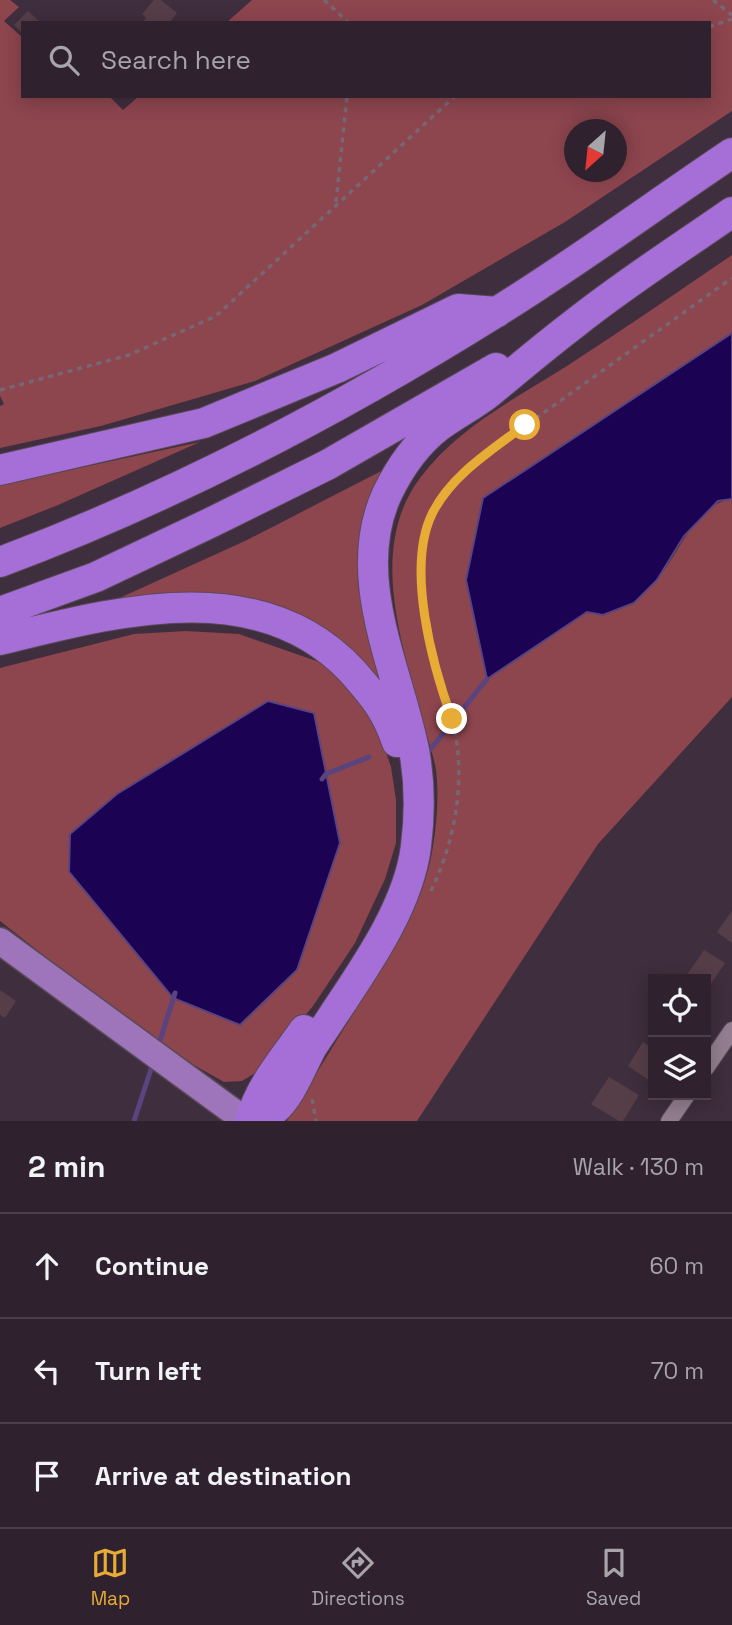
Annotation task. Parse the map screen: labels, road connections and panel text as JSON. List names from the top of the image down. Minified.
{"north":"bottom left","page":{"search":"Search here","heading":["2 min","Walk · 130 m"],"list":[["Continue","60 m"],["Turn left","70 m"],"Arrive at destination"],"nav":["Map","Directions","Saved"]}}
